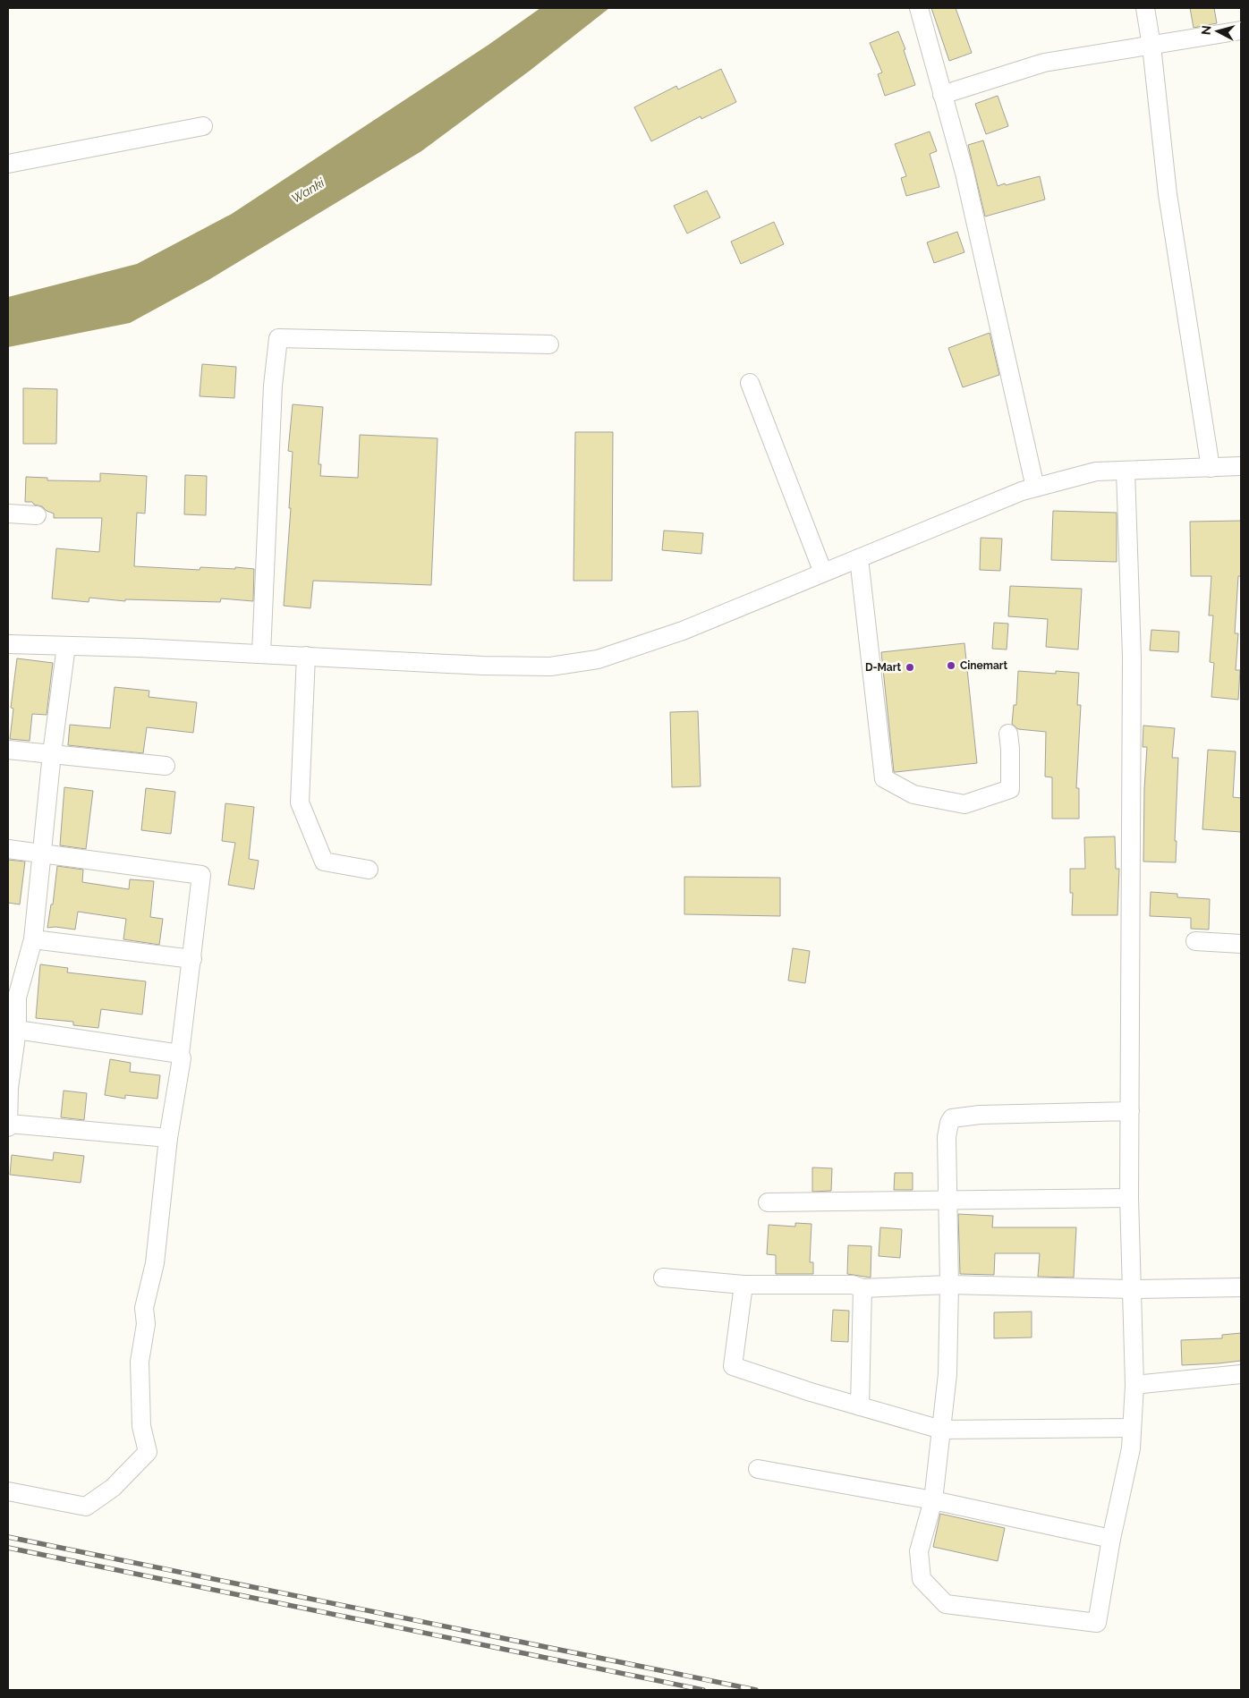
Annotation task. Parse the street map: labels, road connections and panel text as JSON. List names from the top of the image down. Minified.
{"water":["Wanki"],"places":["Cinemart","D-Mart"],"north":"left"}
